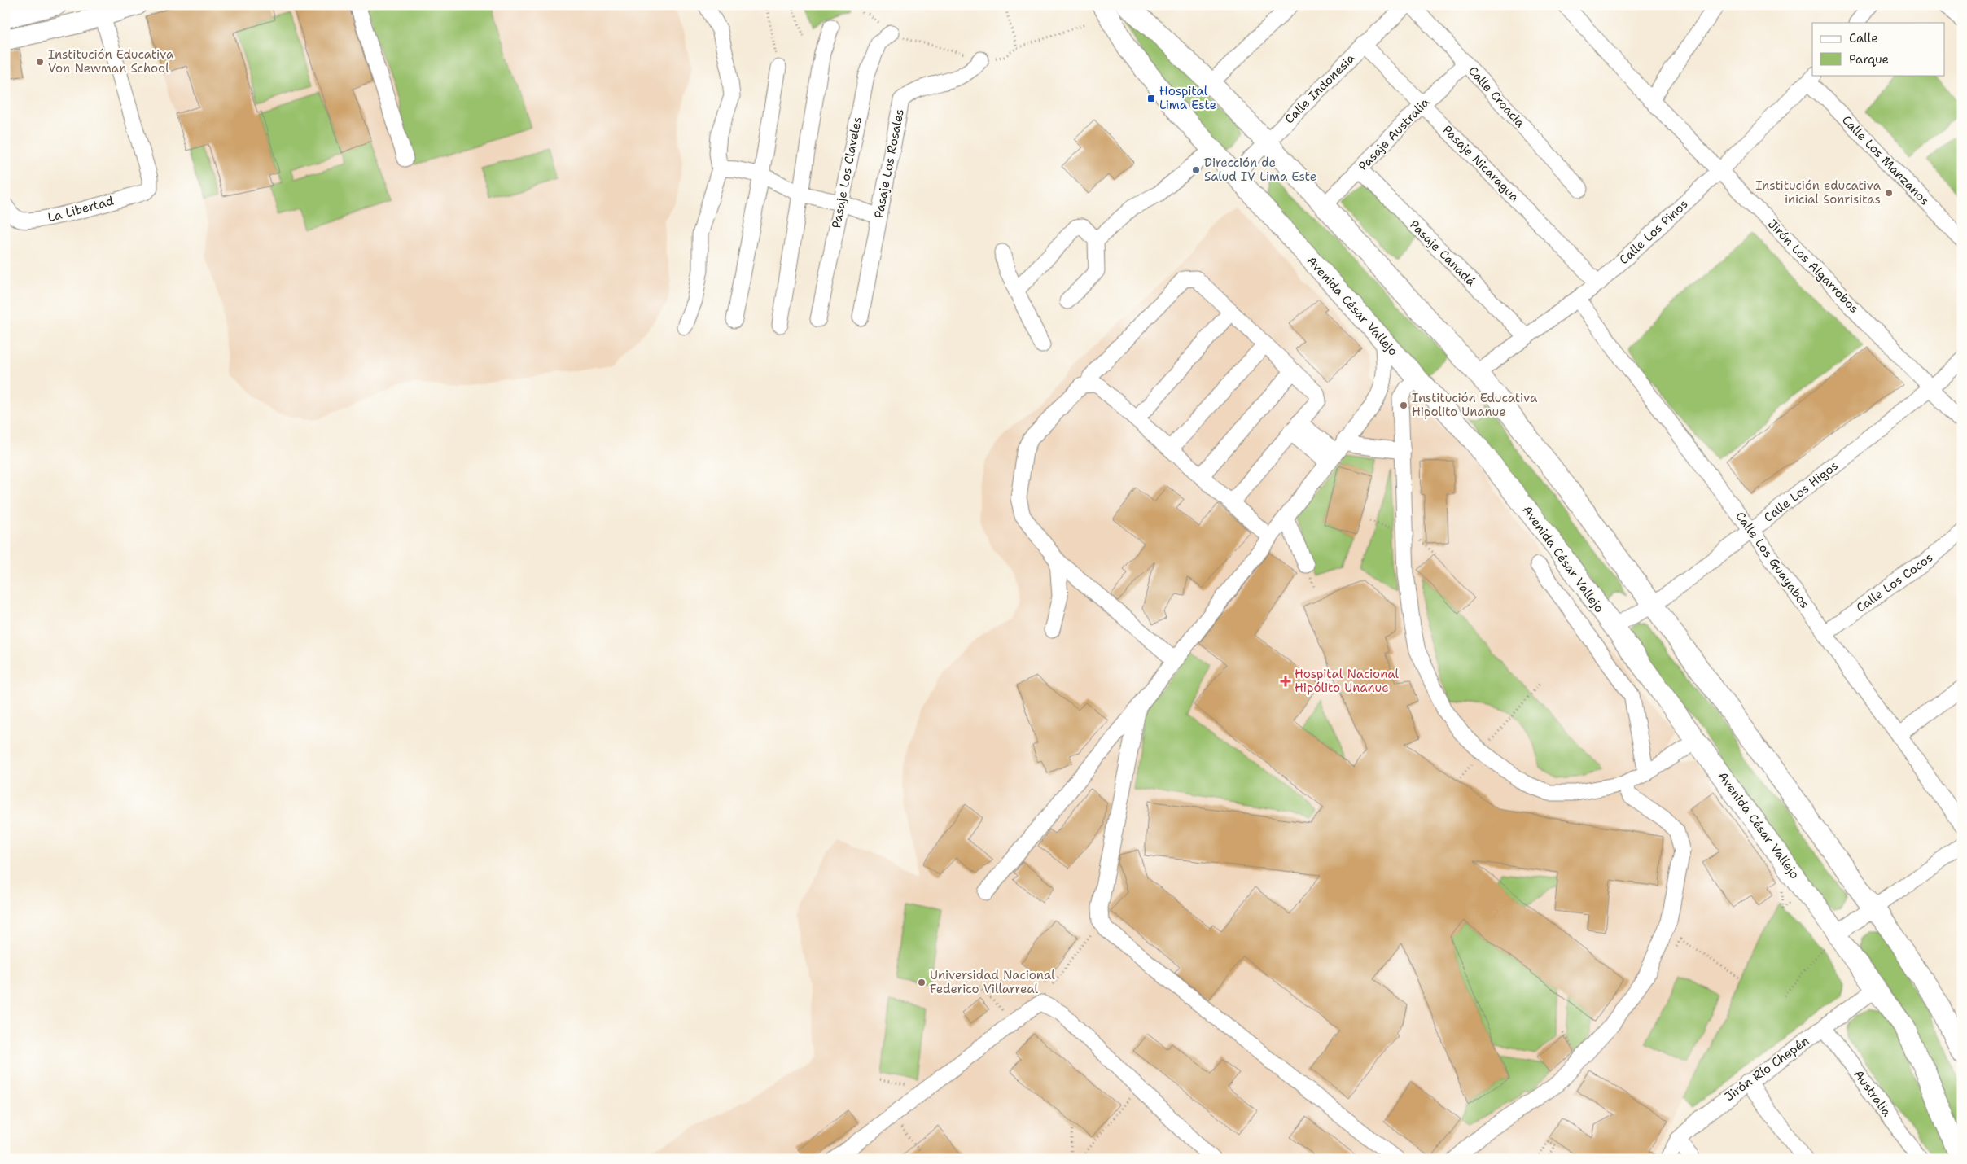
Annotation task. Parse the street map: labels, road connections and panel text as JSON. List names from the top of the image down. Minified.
{"streets":{"main road":["Avenida César Vallejo"],"street":["Calle Indonesia","Calle Croacia","Pasaje Australia","Calle Los Manzanos","Pasaje Los Rosales","Pasaje Nicaragua","Pasaje Los Claveles","La Libertad","Calle Los Pinos","Pasaje Canadá","Jirón Los Algarrobos","Calle Los Higos","Calle Los Guayabos","Calle Los Cocos","Jirón Río Chepén","Australia"]},"crossings":[["Calle Indonesia","Pasaje Nicaragua"],["Calle Indonesia","Avenida César Vallejo"],["Calle Croacia","Pasaje Australia"],["Pasaje Australia","Pasaje Nicaragua"],["Pasaje Australia","Pasaje Canadá"],["Calle Los Manzanos","Calle Los Pinos"],["Pasaje Nicaragua","Calle Los Pinos"],["Calle Los Pinos","Pasaje Canadá"],["Calle Los Pinos","Jirón Los Algarrobos"],["Calle Los Pinos","Calle Los Guayabos"],["Jirón Los Algarrobos","Calle Los Higos"],["Avenida César Vallejo","Calle Los Higos"],["Avenida César Vallejo","Jirón Río Chepén"],["Calle Los Higos","Calle Los Guayabos"],["Calle Los Guayabos","Calle Los Cocos"],["Jirón Río Chepén","Australia"]],"places":{"other":["Institución Educativa Von Newman School","Dirección de Salud IV Lima Este","Institución educativa inicial Sonrisitas","Institución Educativa Hipolito Unanue","Universidad Nacional Federico Villarreal"],"transit":["Hospital Lima Este"],"health":["Hospital Nacional Hipólito Unanue"]},"legend":["Calle","Parque"]}
